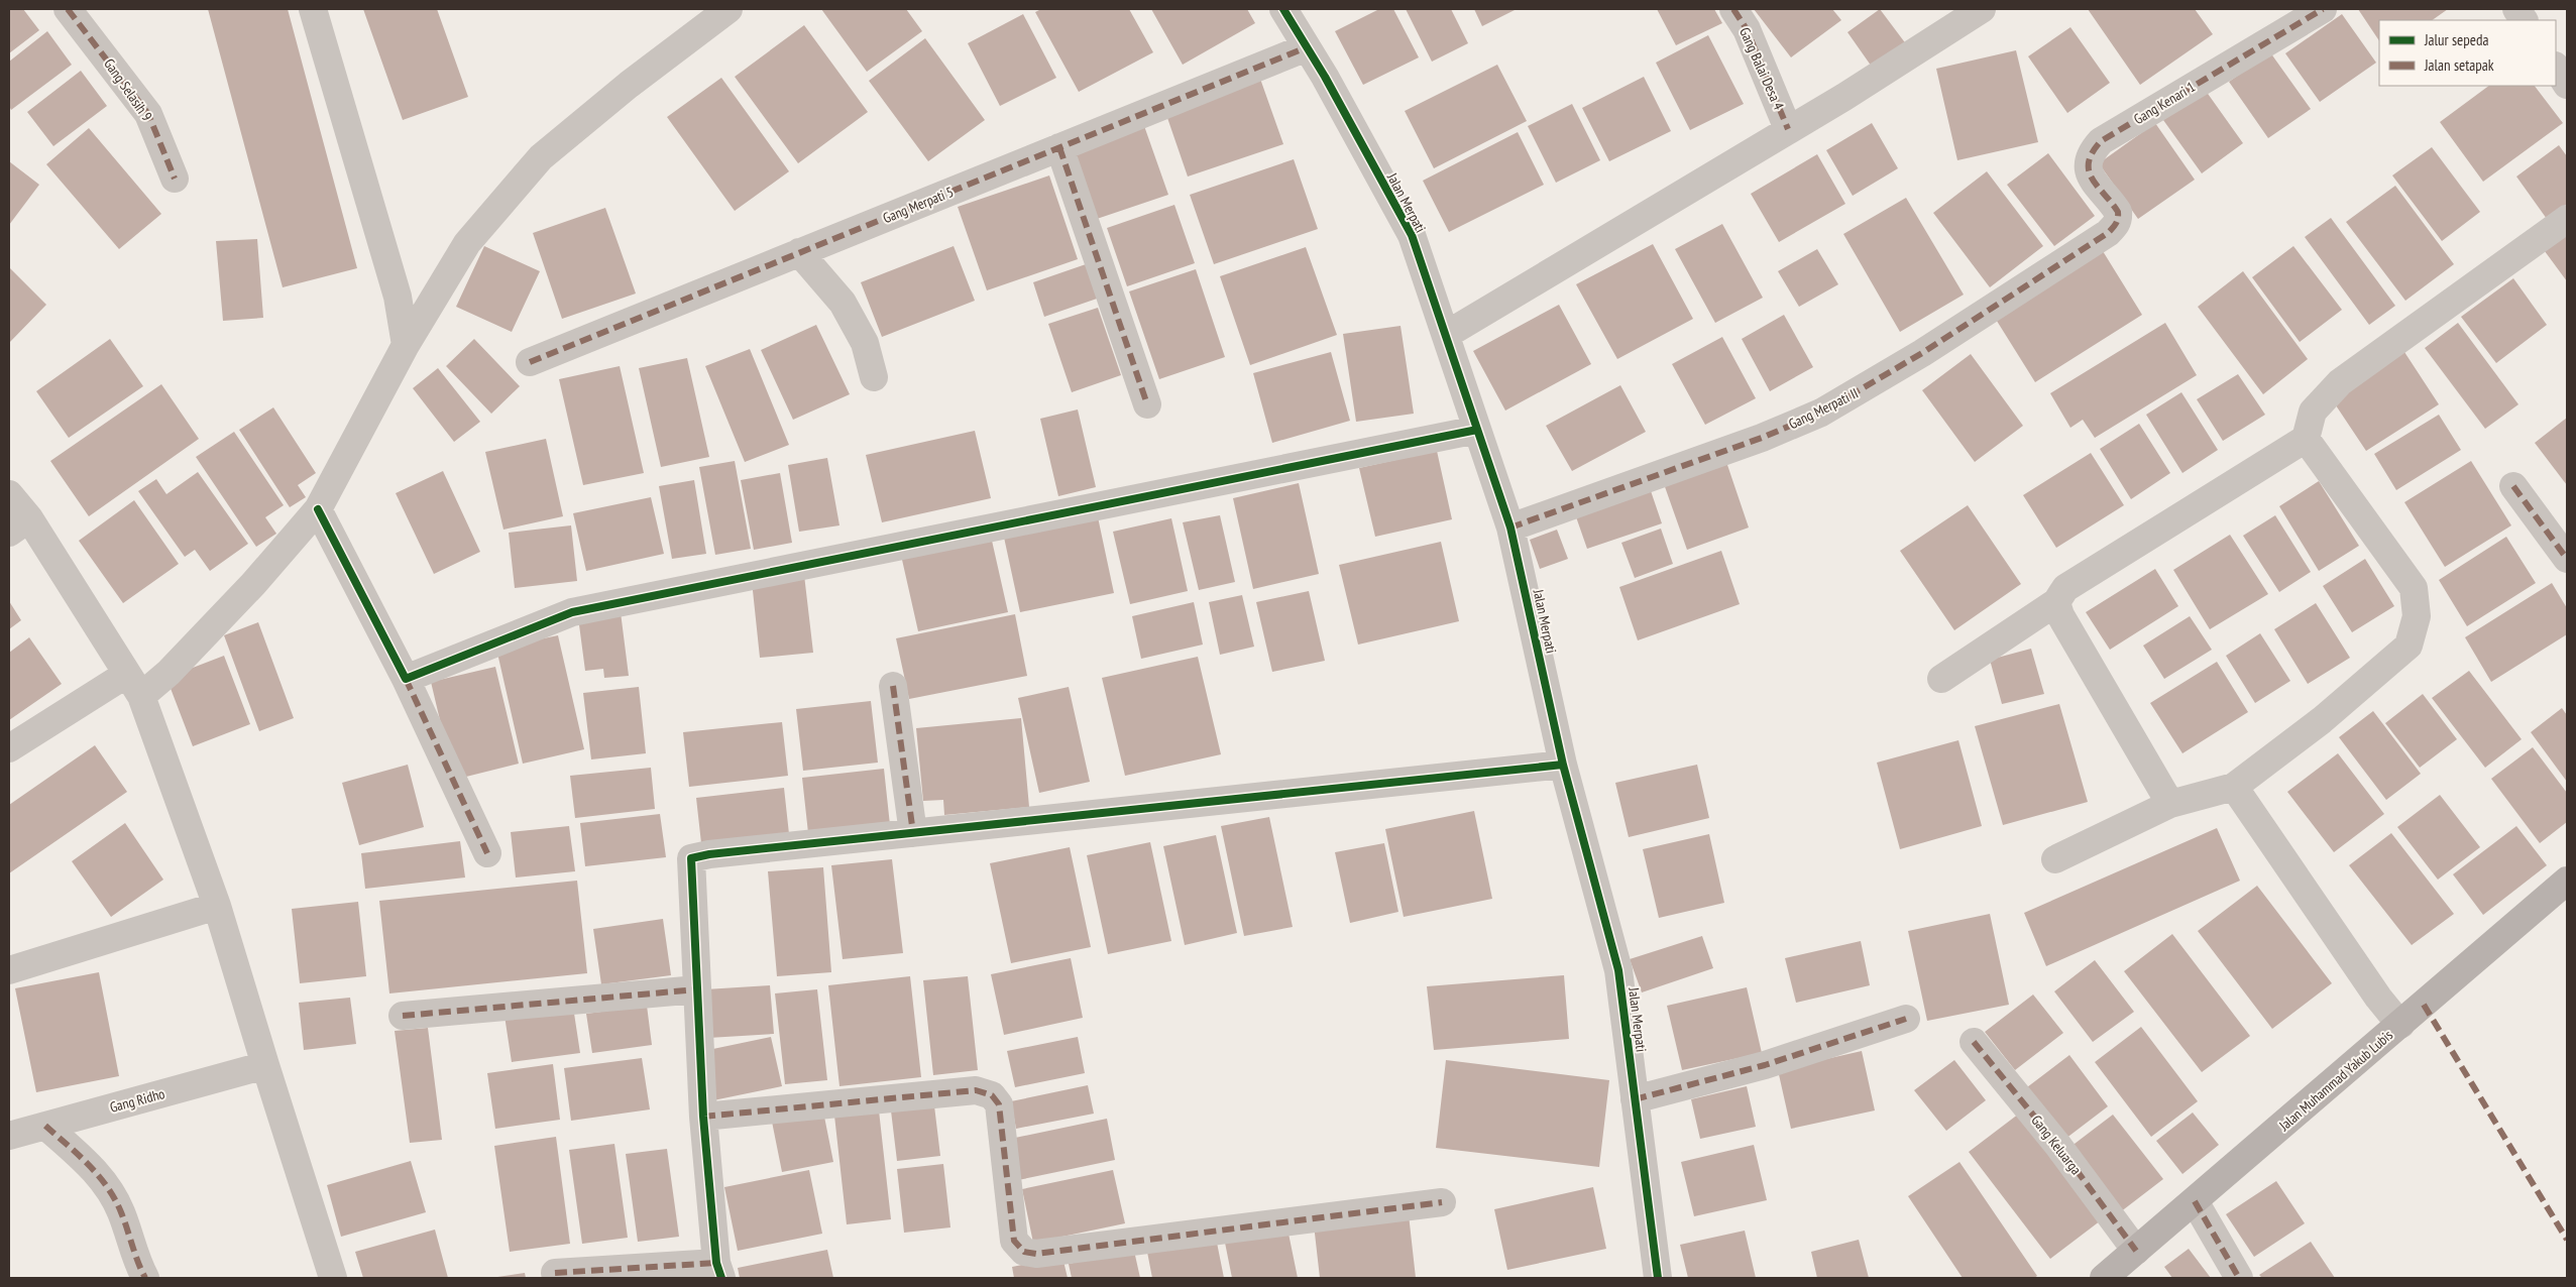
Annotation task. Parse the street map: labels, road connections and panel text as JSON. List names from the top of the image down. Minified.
{"streets":{"main road":["Jalan Muhammad Yakub Lubis"],"street":["Gang Balai Desa 4","Gang Selasih 9","Gang Kenari 1","Jalan Merpati","Gang Merpati 5","Gang Merpati II","Gang Ridho","Gang Keluarga"]},"crossings":[["Gang Kenari 1","Gang Merpati II"],["Jalan Merpati","Gang Merpati 5"],["Jalan Merpati","Gang Merpati II"],["Jalan Muhammad Yakub Lubis","Gang Keluarga"]],"legend":["Jalur sepeda","Jalan setapak"]}
